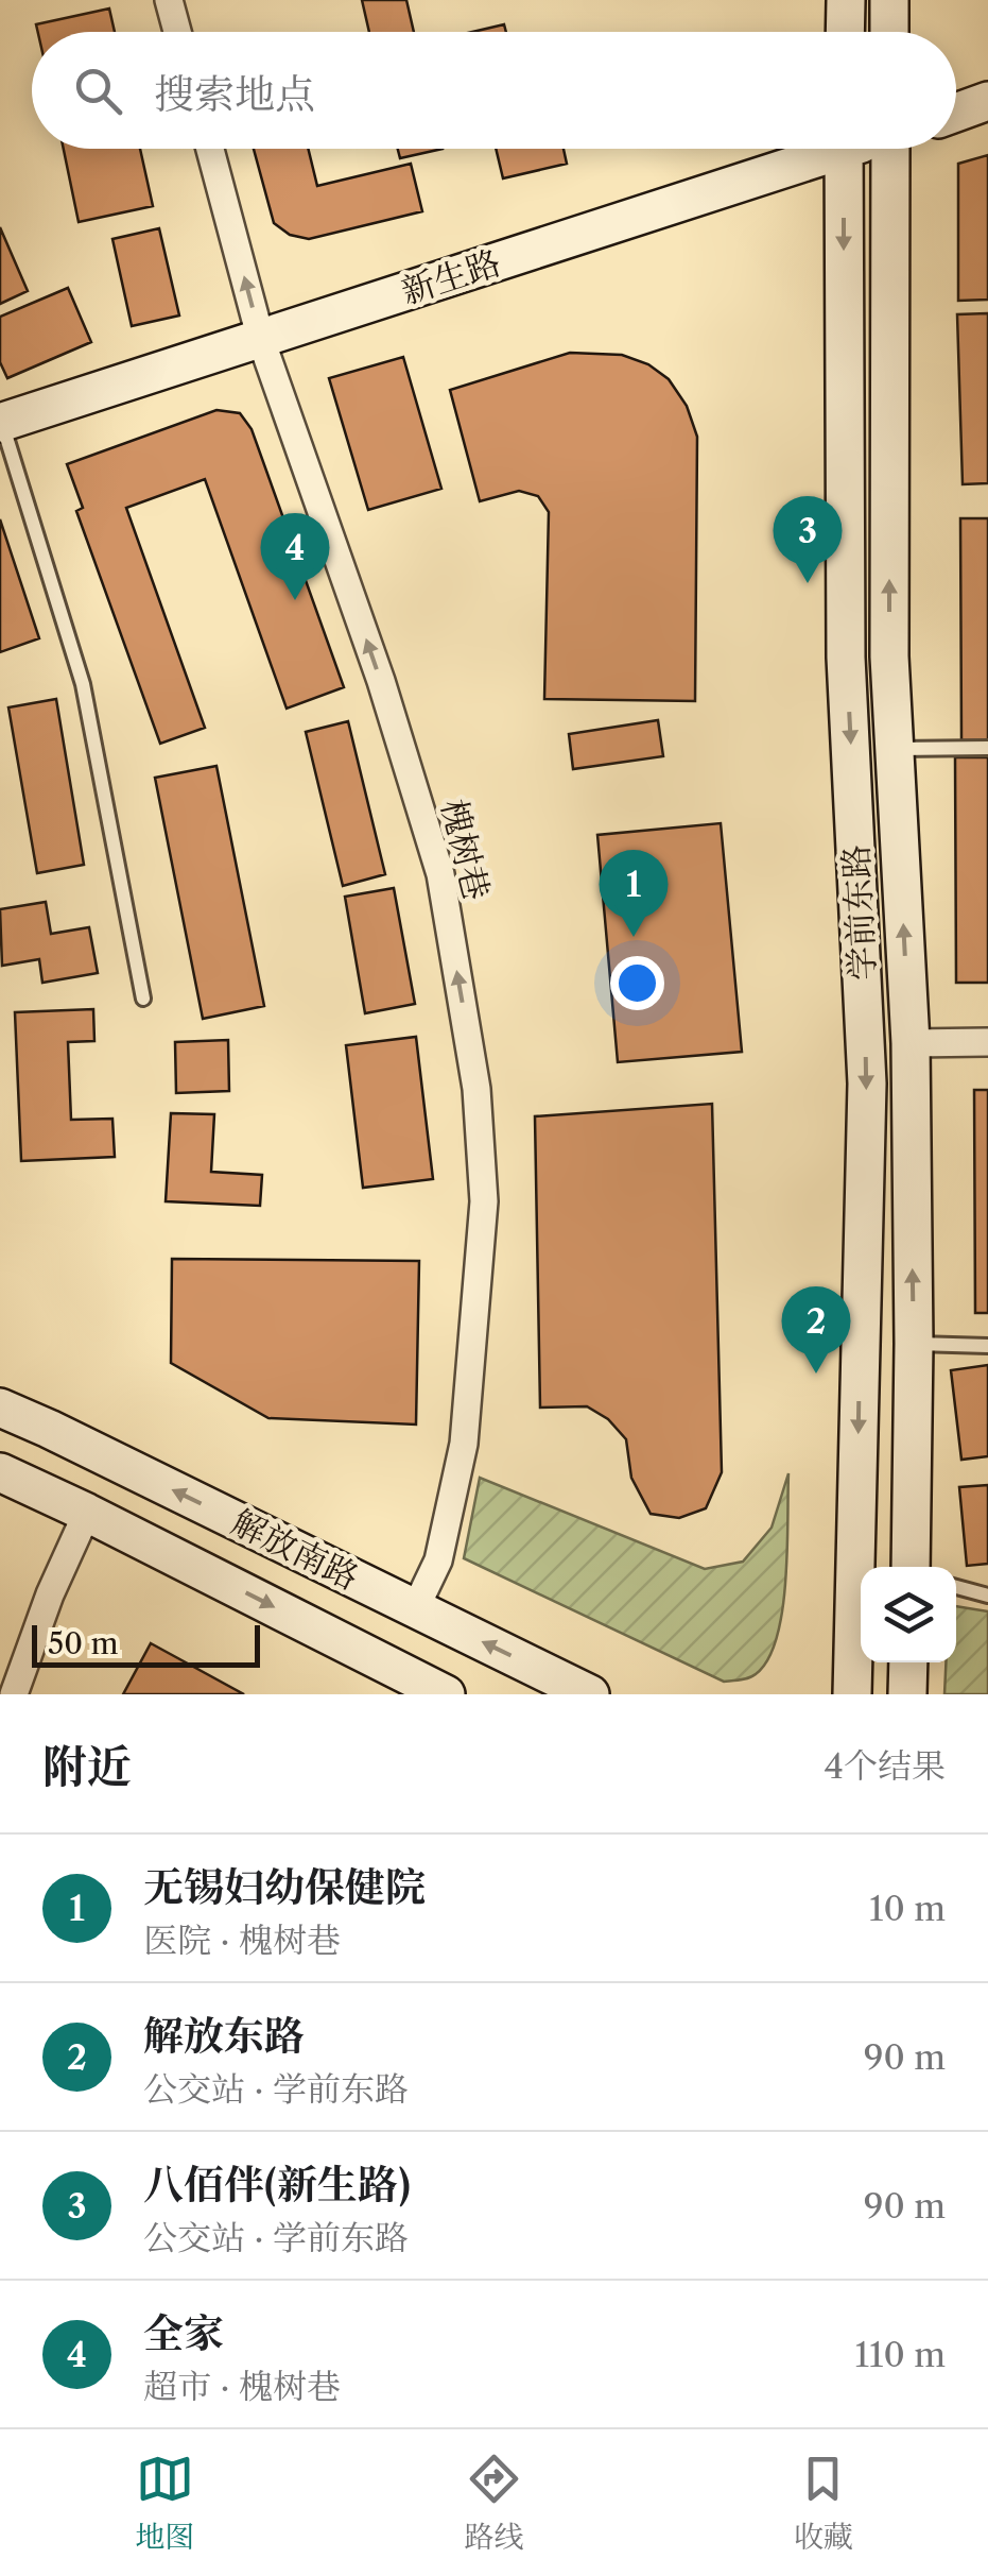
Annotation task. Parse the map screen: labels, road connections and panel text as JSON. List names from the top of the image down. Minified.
{"streets":{"main road":["新生路","学前东路","解放南路"],"street":["槐树巷"]},"crossings":[["新生路","槐树巷"],["槐树巷","解放南路"]],"one_way":["槐树巷"],"scale_bar":"50 m","page":{"search":"搜索地点","pins":["3","4","1","2"],"scale":"50 m","heading":["附近","4个结果"],"list":[{"mark":"1","name":"无锡妇幼保健院","note":"医院 · 槐树巷","value":"10 m"},{"mark":"2","name":"解放东路","note":"公交站 · 学前东路","value":"90 m"},{"mark":"3","name":"八佰伴(新生路)","note":"公交站 · 学前东路","value":"90 m"},{"mark":"4","name":"全家","note":"超市 · 槐树巷","value":"110 m"}],"nav":["地图","路线","收藏"]}}
